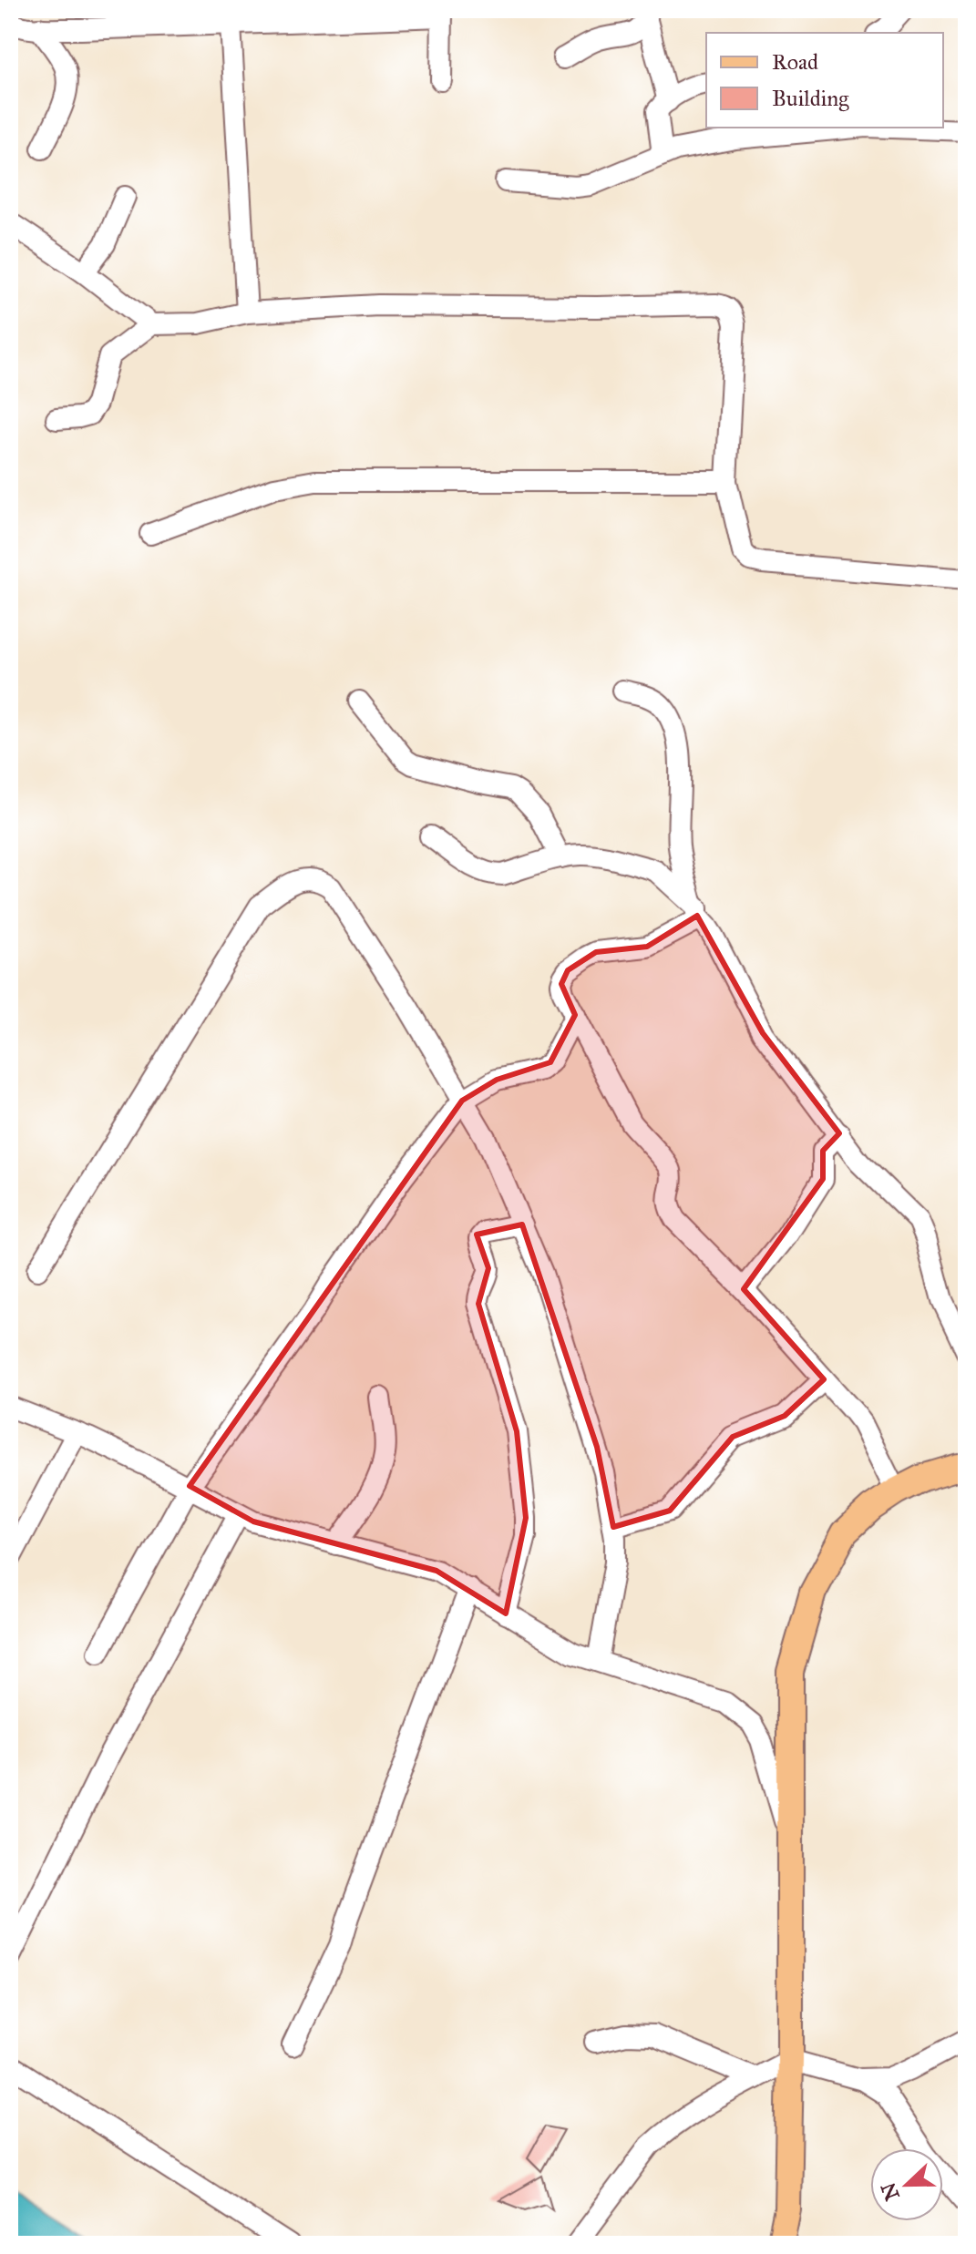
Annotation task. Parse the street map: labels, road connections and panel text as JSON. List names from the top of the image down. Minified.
{"legend":["Road","Building"],"north":"left"}
